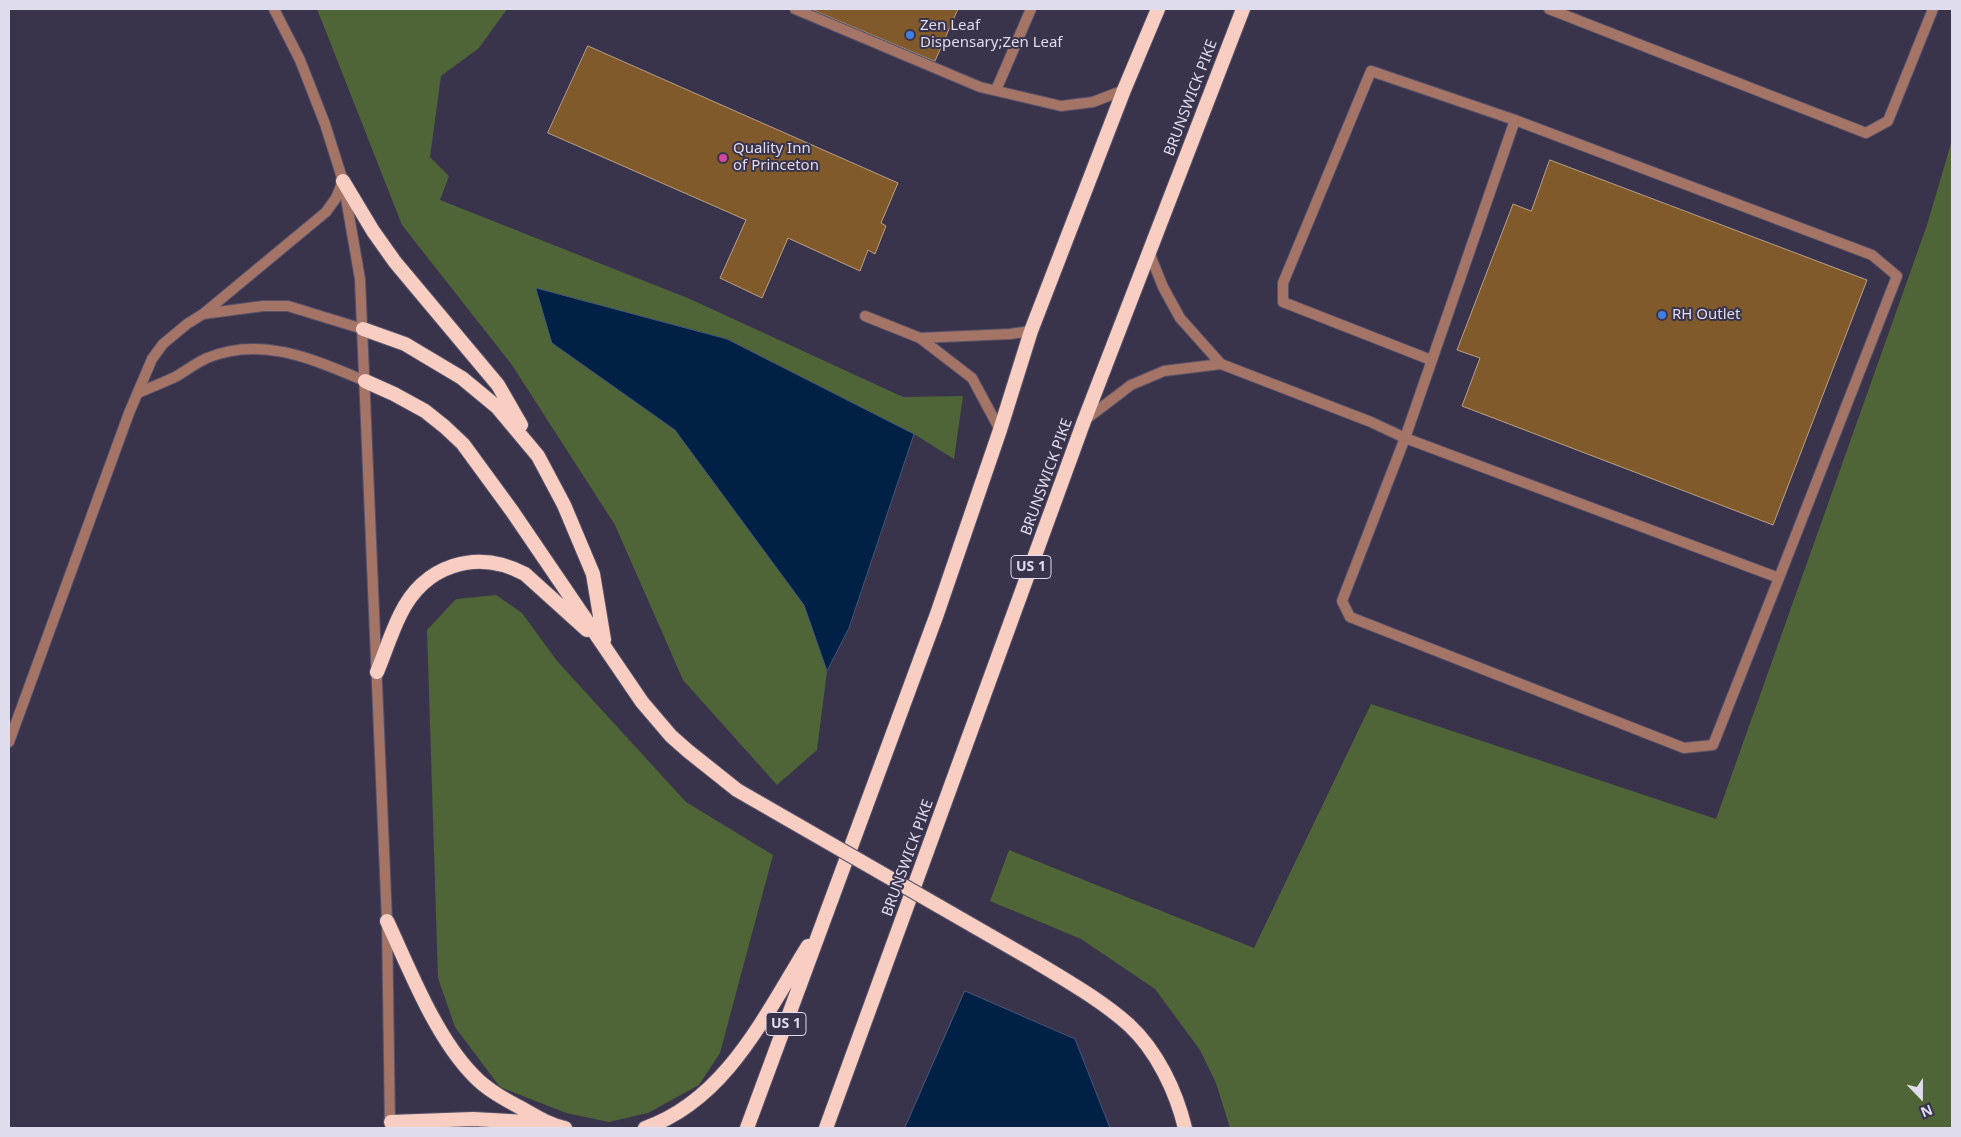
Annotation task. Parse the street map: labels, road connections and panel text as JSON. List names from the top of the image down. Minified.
{"streets":{"highway":["BRUNSWICK PIKE","US 1"]},"places":["Zen Leaf Dispensary;Zen Leaf","Quality Inn of Princeton","RH Outlet"],"north":"bottom"}
